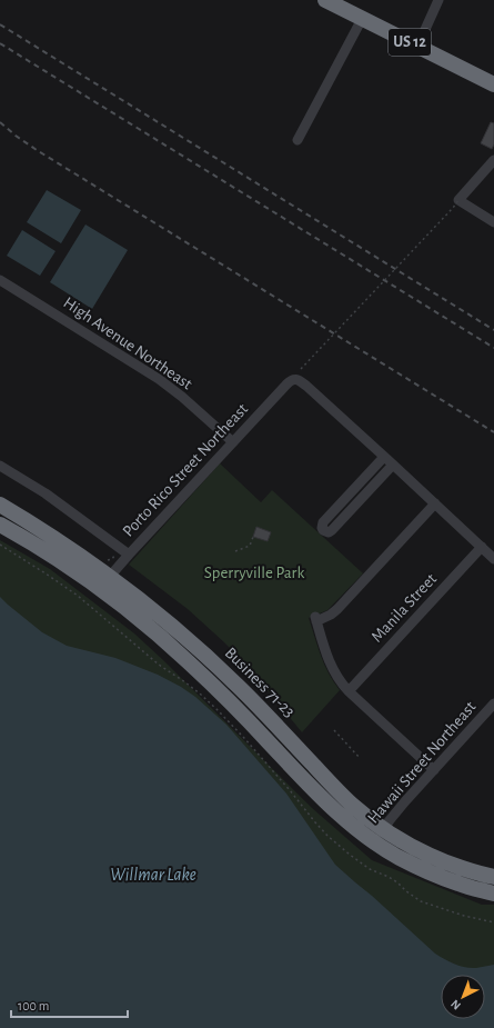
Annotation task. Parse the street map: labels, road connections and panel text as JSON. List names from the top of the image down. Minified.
{"streets":{"highway":["US 12","Business 71-23"],"street":["High Avenue Northeast","Porto Rico Street Northeast","Manila Street","Hawaii Street Northeast"]},"crossings":[["High Avenue Northeast","Porto Rico Street Northeast"],["Porto Rico Street Northeast","Business 71-23"],["Business 71-23","Hawaii Street Northeast"]],"water":["Willmar Lake"],"parks":["Sperryville Park"],"scale_bar":"100 m","north":"bottom left"}
